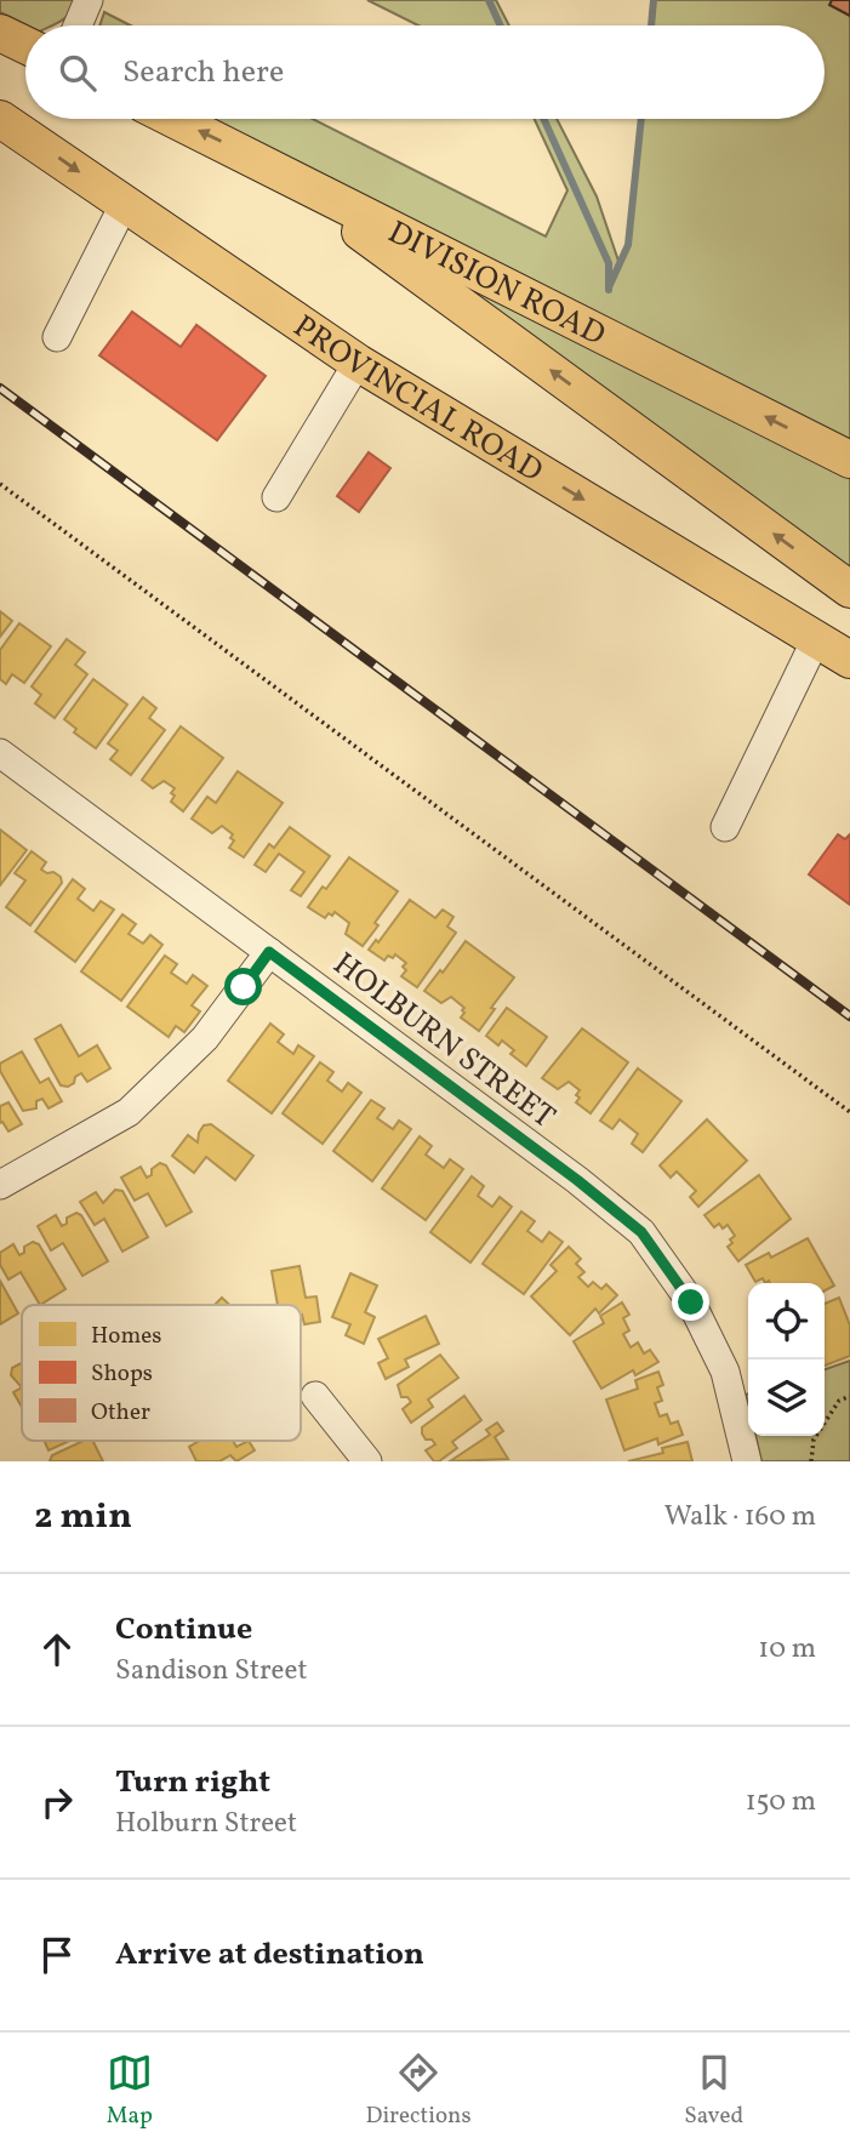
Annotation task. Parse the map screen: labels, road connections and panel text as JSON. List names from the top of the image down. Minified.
{"streets":{"main road":["DIVISION ROAD","PROVINCIAL ROAD"],"street":["HOLBURN STREET"]},"legend":["Homes","Shops","Other"],"page":{"search":"Search here","heading":["2 min","Walk · 160 m"],"list":[["Continue","Sandison Street","10 m"],["Turn right","Holburn Street","150 m"],"Arrive at destination"],"nav":["Map","Directions","Saved"]}}
